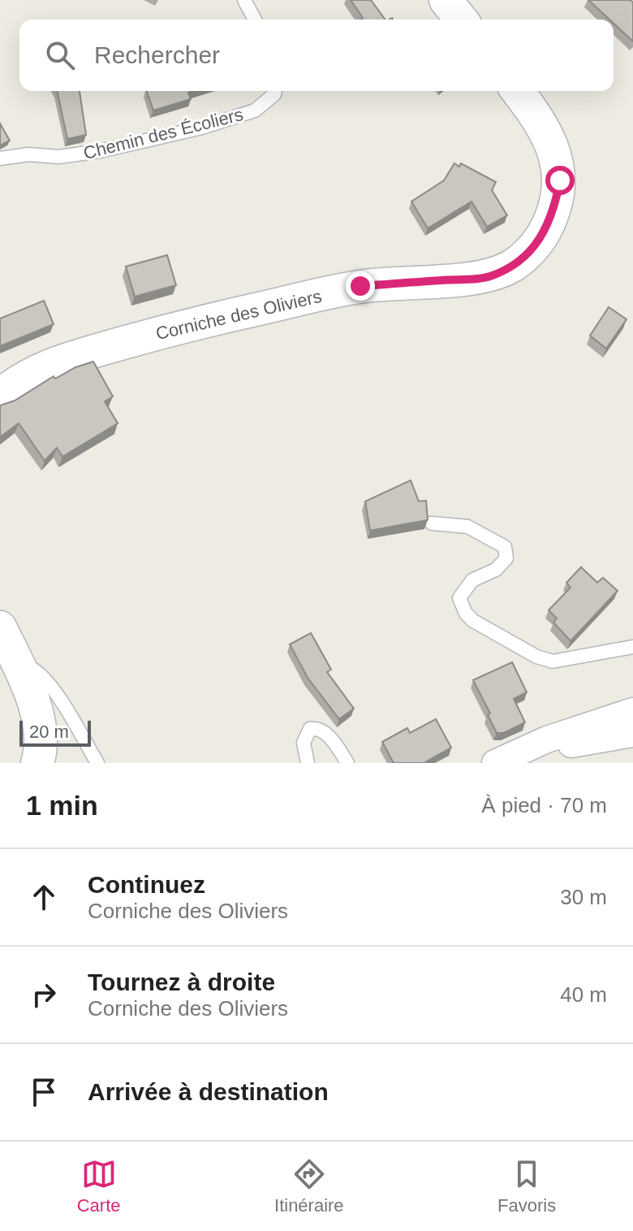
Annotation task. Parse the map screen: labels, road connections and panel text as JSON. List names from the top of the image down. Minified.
{"streets":{"street":["Corniche des Oliviers"],"lane":["Chemin des Écoliers"]},"scale_bar":"20 m","page":{"search":"Rechercher","scale":"20 m","heading":["1 min","À pied · 70 m"],"list":[["Continuez","Corniche des Oliviers","30 m"],["Tournez à droite","Corniche des Oliviers","40 m"],"Arrivée à destination"],"nav":["Carte","Itinéraire","Favoris"]}}
